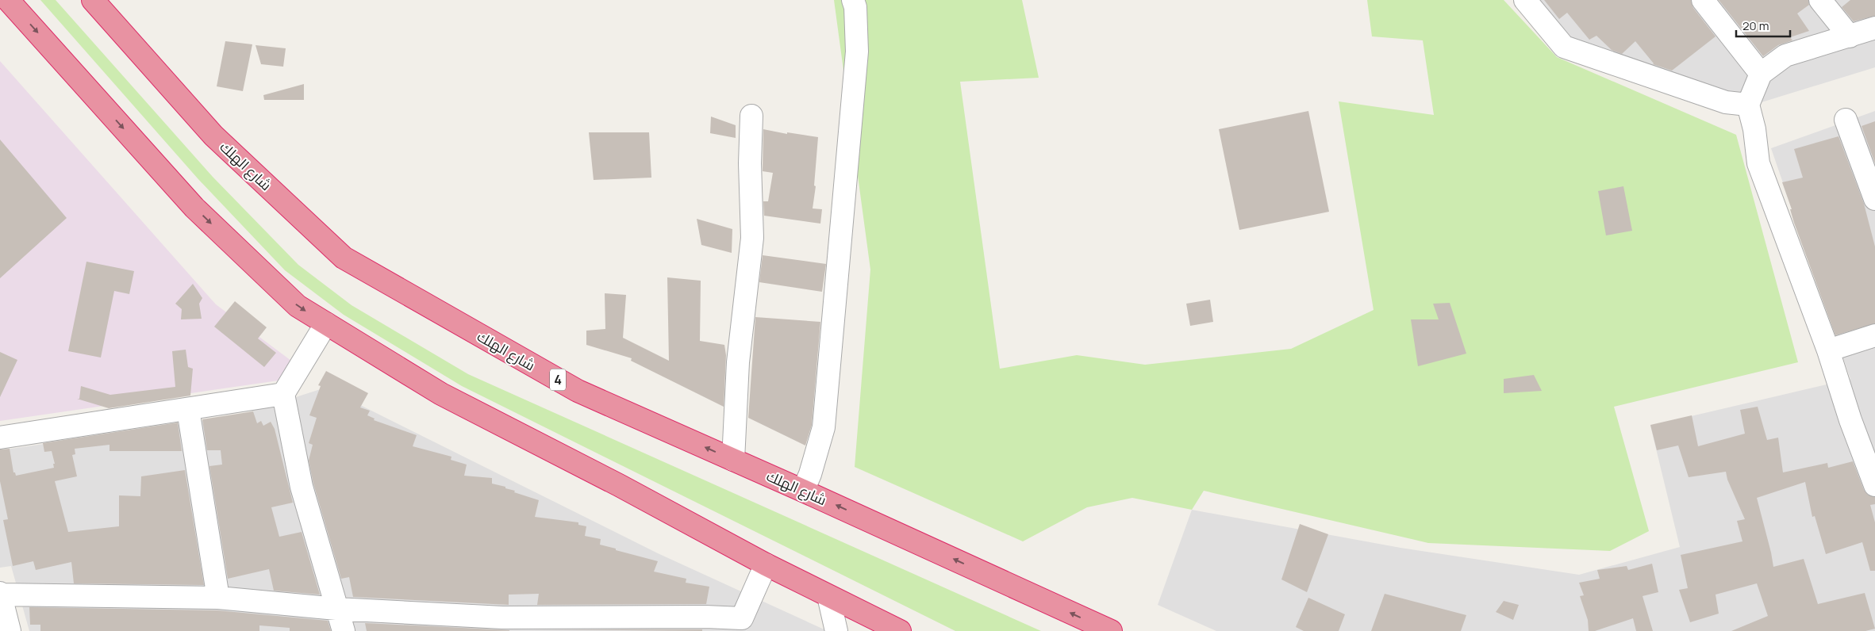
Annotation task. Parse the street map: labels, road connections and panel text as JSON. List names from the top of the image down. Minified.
{"streets":{"highway":["شارع الهلك","4"]},"scale_bar":"20 m"}
